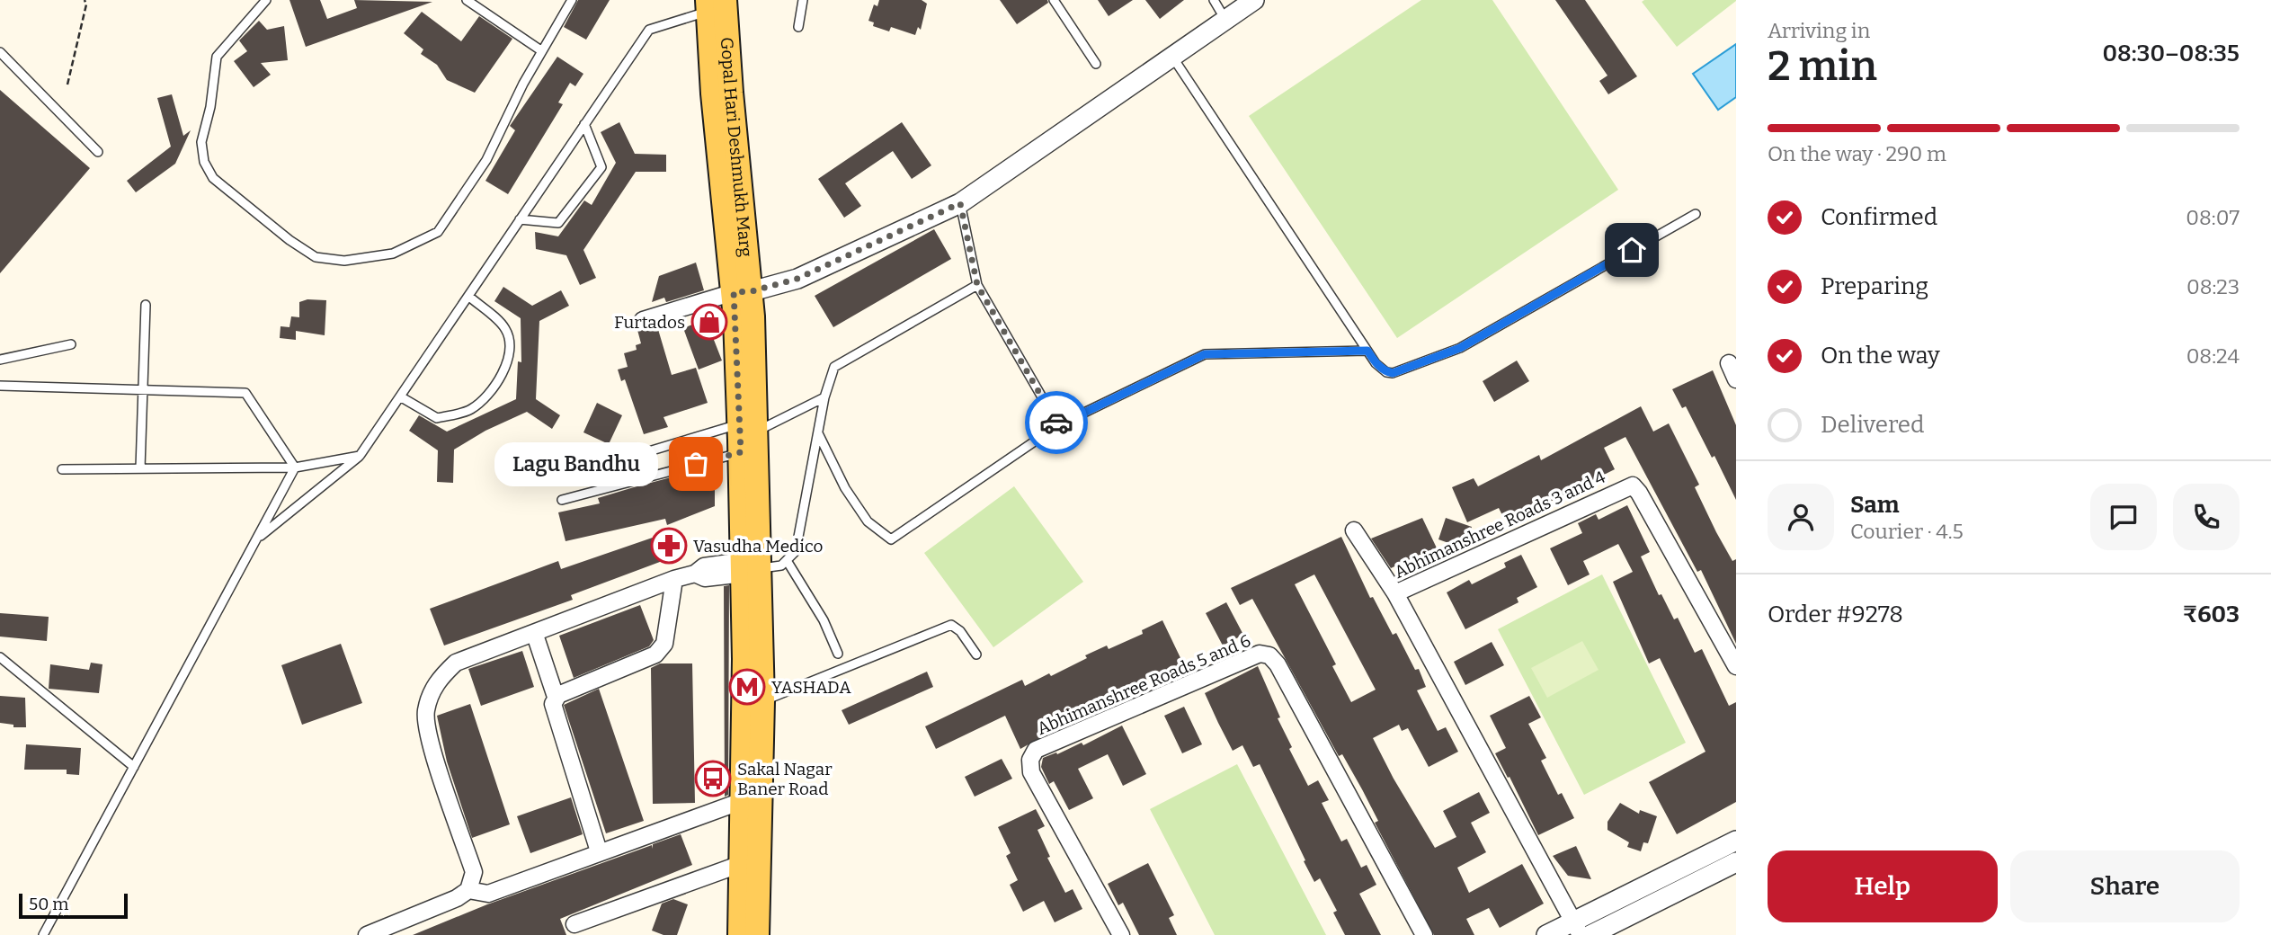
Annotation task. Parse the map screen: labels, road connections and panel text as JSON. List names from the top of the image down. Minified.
{"streets":{"main road":["Gopal Hari Deshmukh Marg"],"street":["Abhimanshree Roads 3 and 4","Abhimanshree Roads 5 and 6"]},"places":{"shop":["Furtados"],"other":["Lagu Bandhu"],"pharmacy":["Vasudha Medico"],"metro station":["YASHADA"],"bus stop":["Sakal Nagar Baner Road"]},"scale_bar":"50 m","page":{"heading":["2 min","Arriving in","08:30–08:35"],"panel":["Sam","Courier · 4.5","Order #9278","₹603"],"bar":"On the way · 290 m","list":[["Confirmed","08:07"],["Preparing","08:23"],["On the way","08:24"],"Delivered"],"bubble":"Lagu Bandhu","buttons":["Help","Share"],"scale":"50 m"}}
